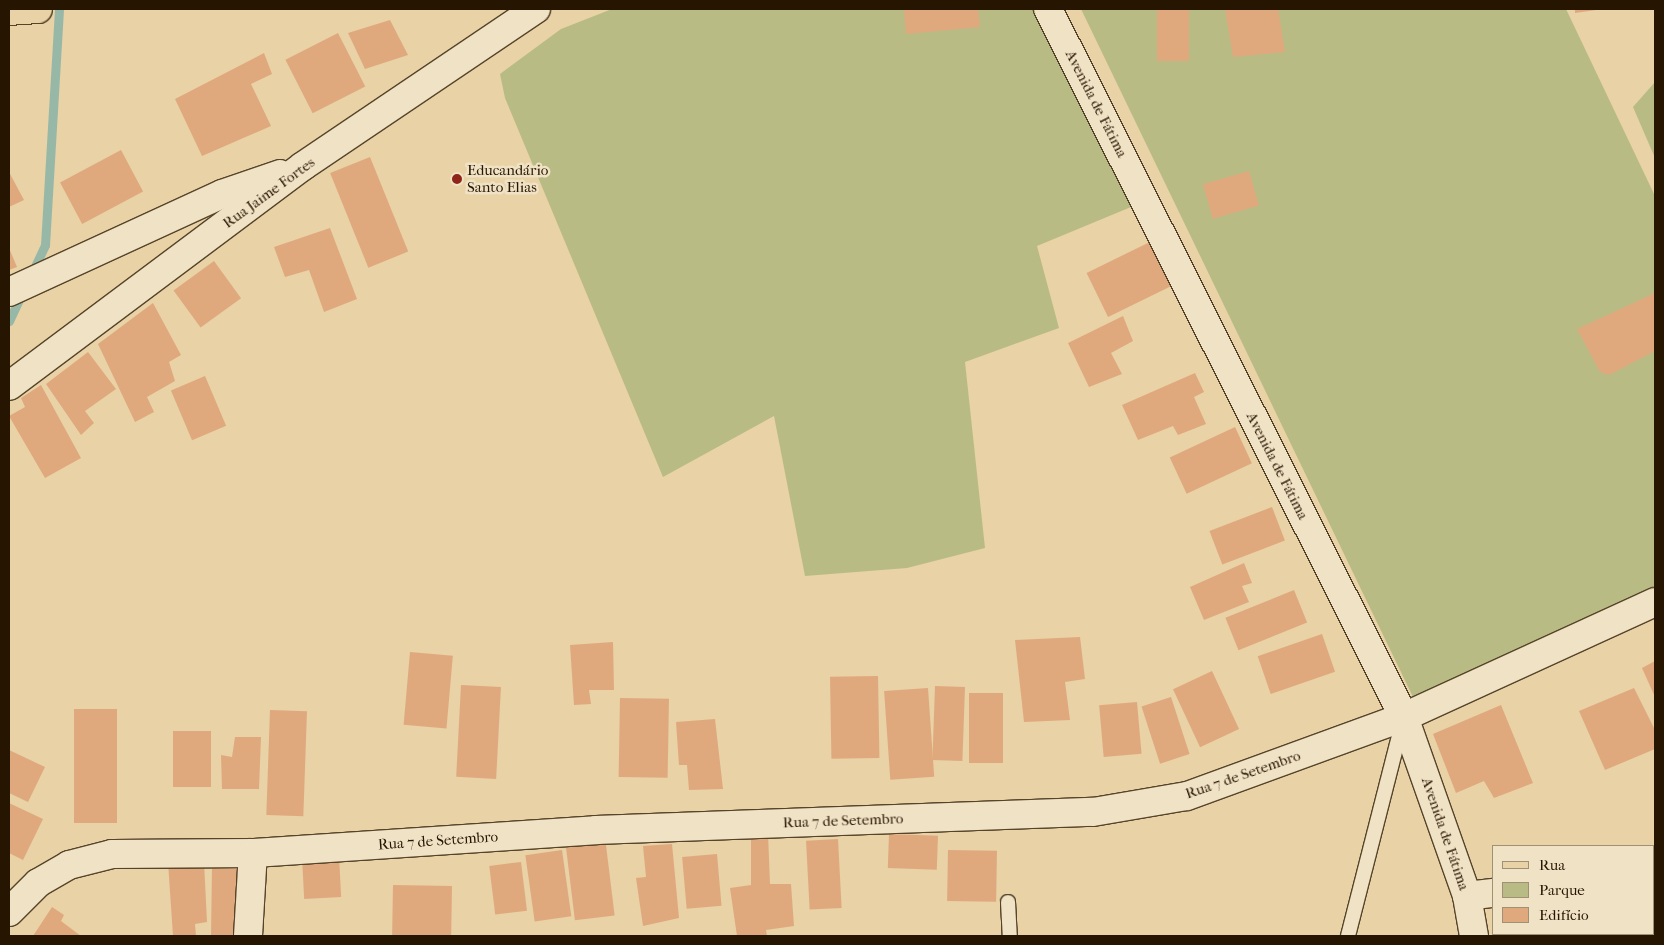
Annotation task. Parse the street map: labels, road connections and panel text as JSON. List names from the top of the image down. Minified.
{"streets":{"street":["Avenida de Fátima","Rua Jaime Fortes","Rua 7 de Setembro"]},"crossings":[["Avenida de Fátima","Rua 7 de Setembro"]],"places":["Educandário Santo Elias"],"legend":["Rua","Parque","Edifício"]}
